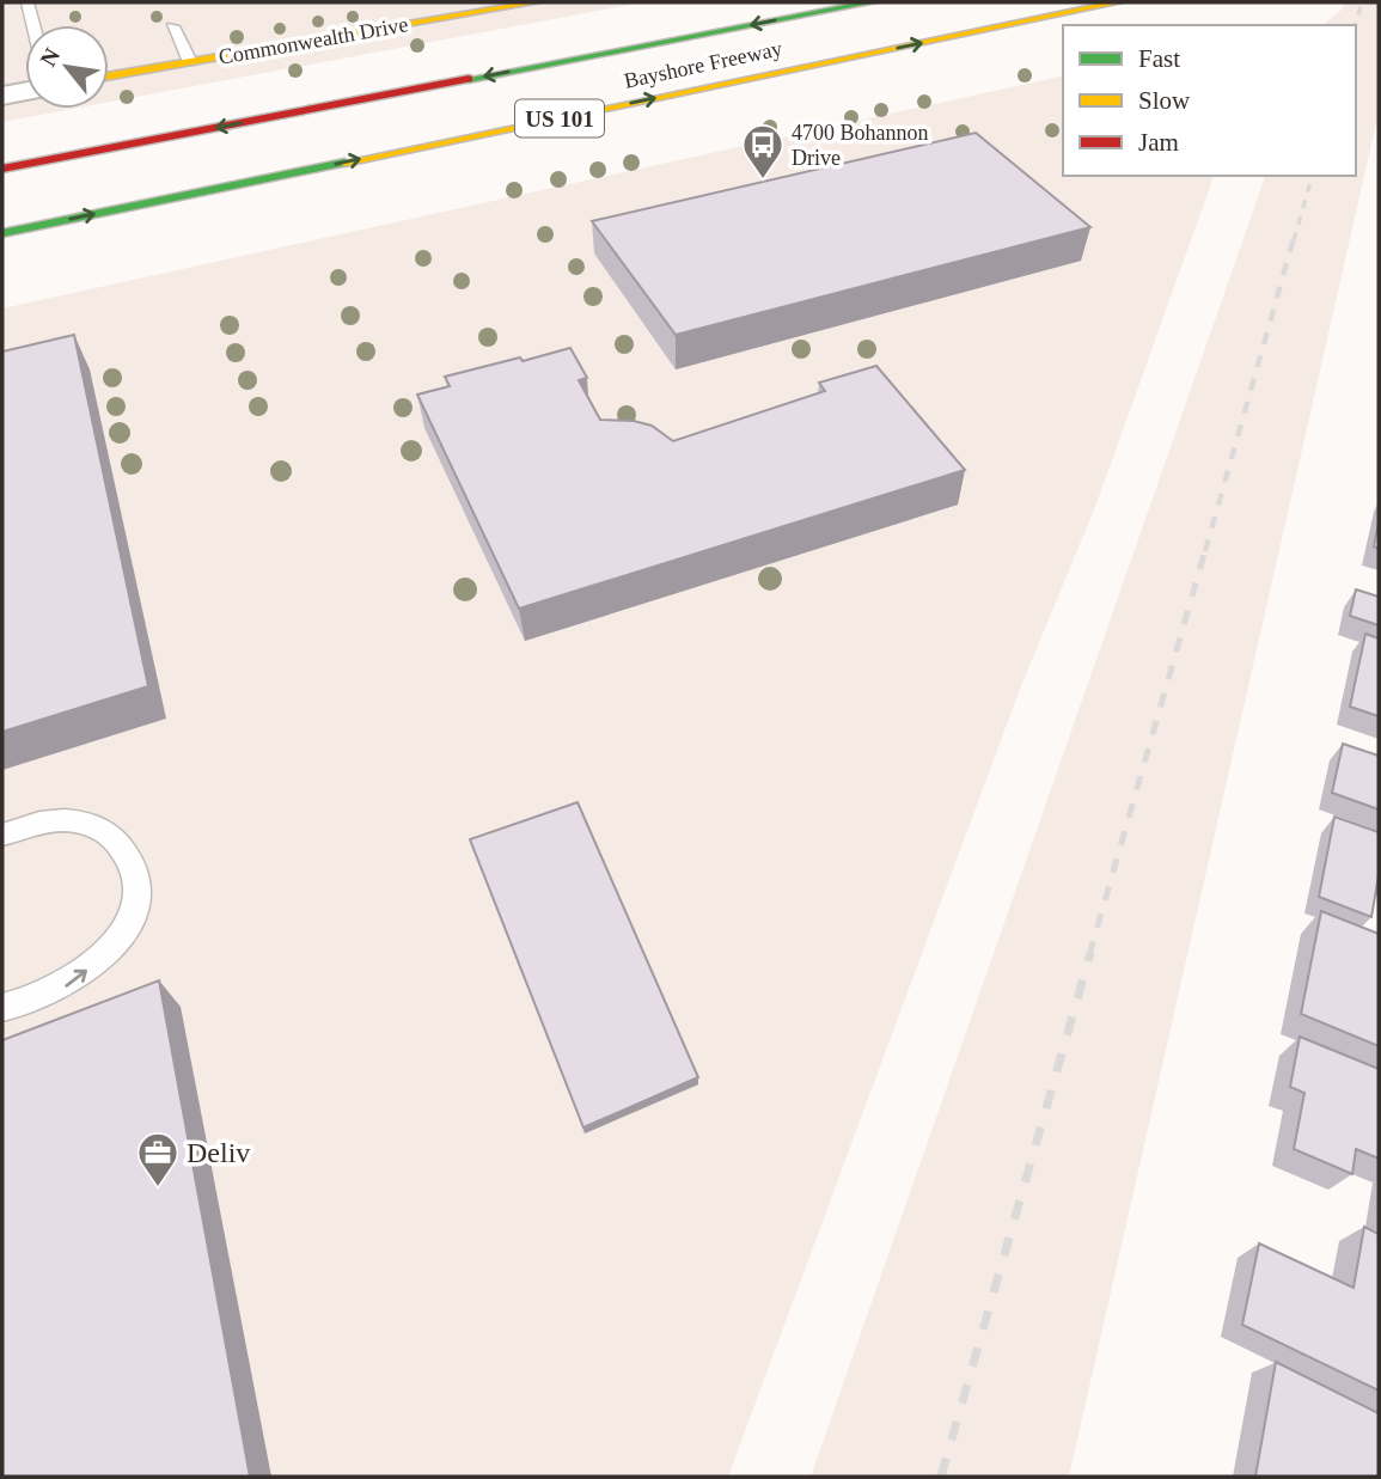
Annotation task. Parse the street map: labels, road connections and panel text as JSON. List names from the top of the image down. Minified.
{"streets":{"main road":["Commonwealth Drive","Bayshore Freeway","US 101"]},"places":{"bus stop":["4700 Bohannon Drive"],"office":["Deliv"]},"legend":["Fast","Slow","Jam"],"north":"top left"}
